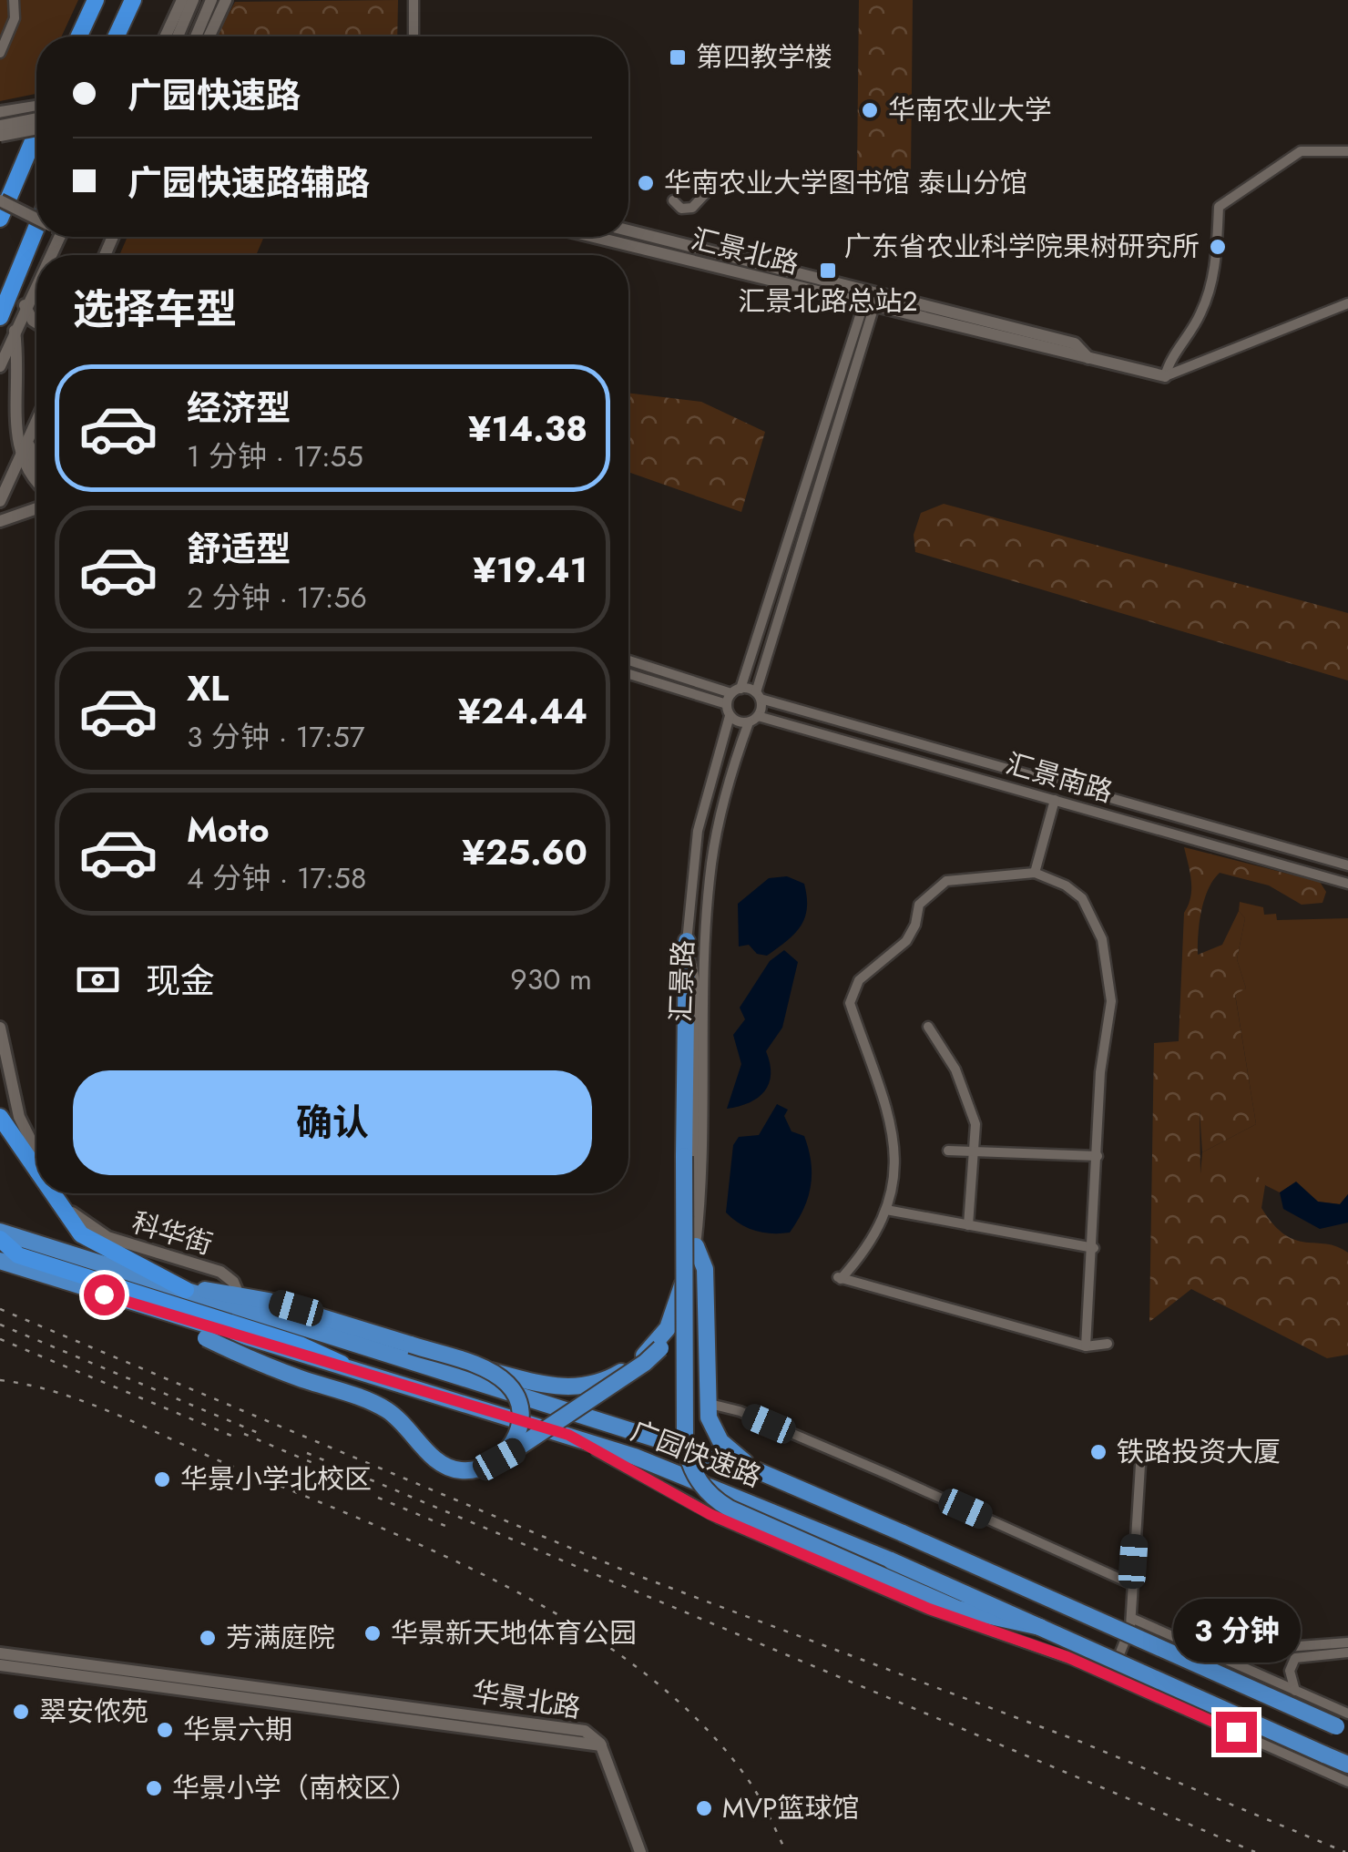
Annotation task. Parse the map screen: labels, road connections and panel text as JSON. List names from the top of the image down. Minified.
{"streets":{"highway":["广园快速路"],"street":["汇景北路","汇景南路","汇景路","科华街","华景北路"]},"crossings":[["汇景南路","汇景路"]],"places":{"transit":["第四教学楼","汇景北路总站2"],"other":["华南农业大学","华南农业大学图书馆 泰山分馆","广东省农业科学院果树研究所","铁路投资大厦","华景小学北校区","华景新天地体育公园","芳满庭院","翠安侬苑","华景六期","华景小学（南校区）","MVP篮球馆"]},"page":{"banner":["广园快速路","广园快速路辅路"],"heading":"选择车型","list":[{"name":"经济型","note":"1 分钟 · 17:55","value":"¥14.38"},{"name":"舒适型","note":"2 分钟 · 17:56","value":"¥19.41"},{"name":"XL","note":"3 分钟 · 17:57","value":"¥24.44"},{"name":"Moto","note":"4 分钟 · 17:58","value":"¥25.60"}],"pay":["现金","930 m"],"buttons":"确认","bubble":"3 分钟"}}
